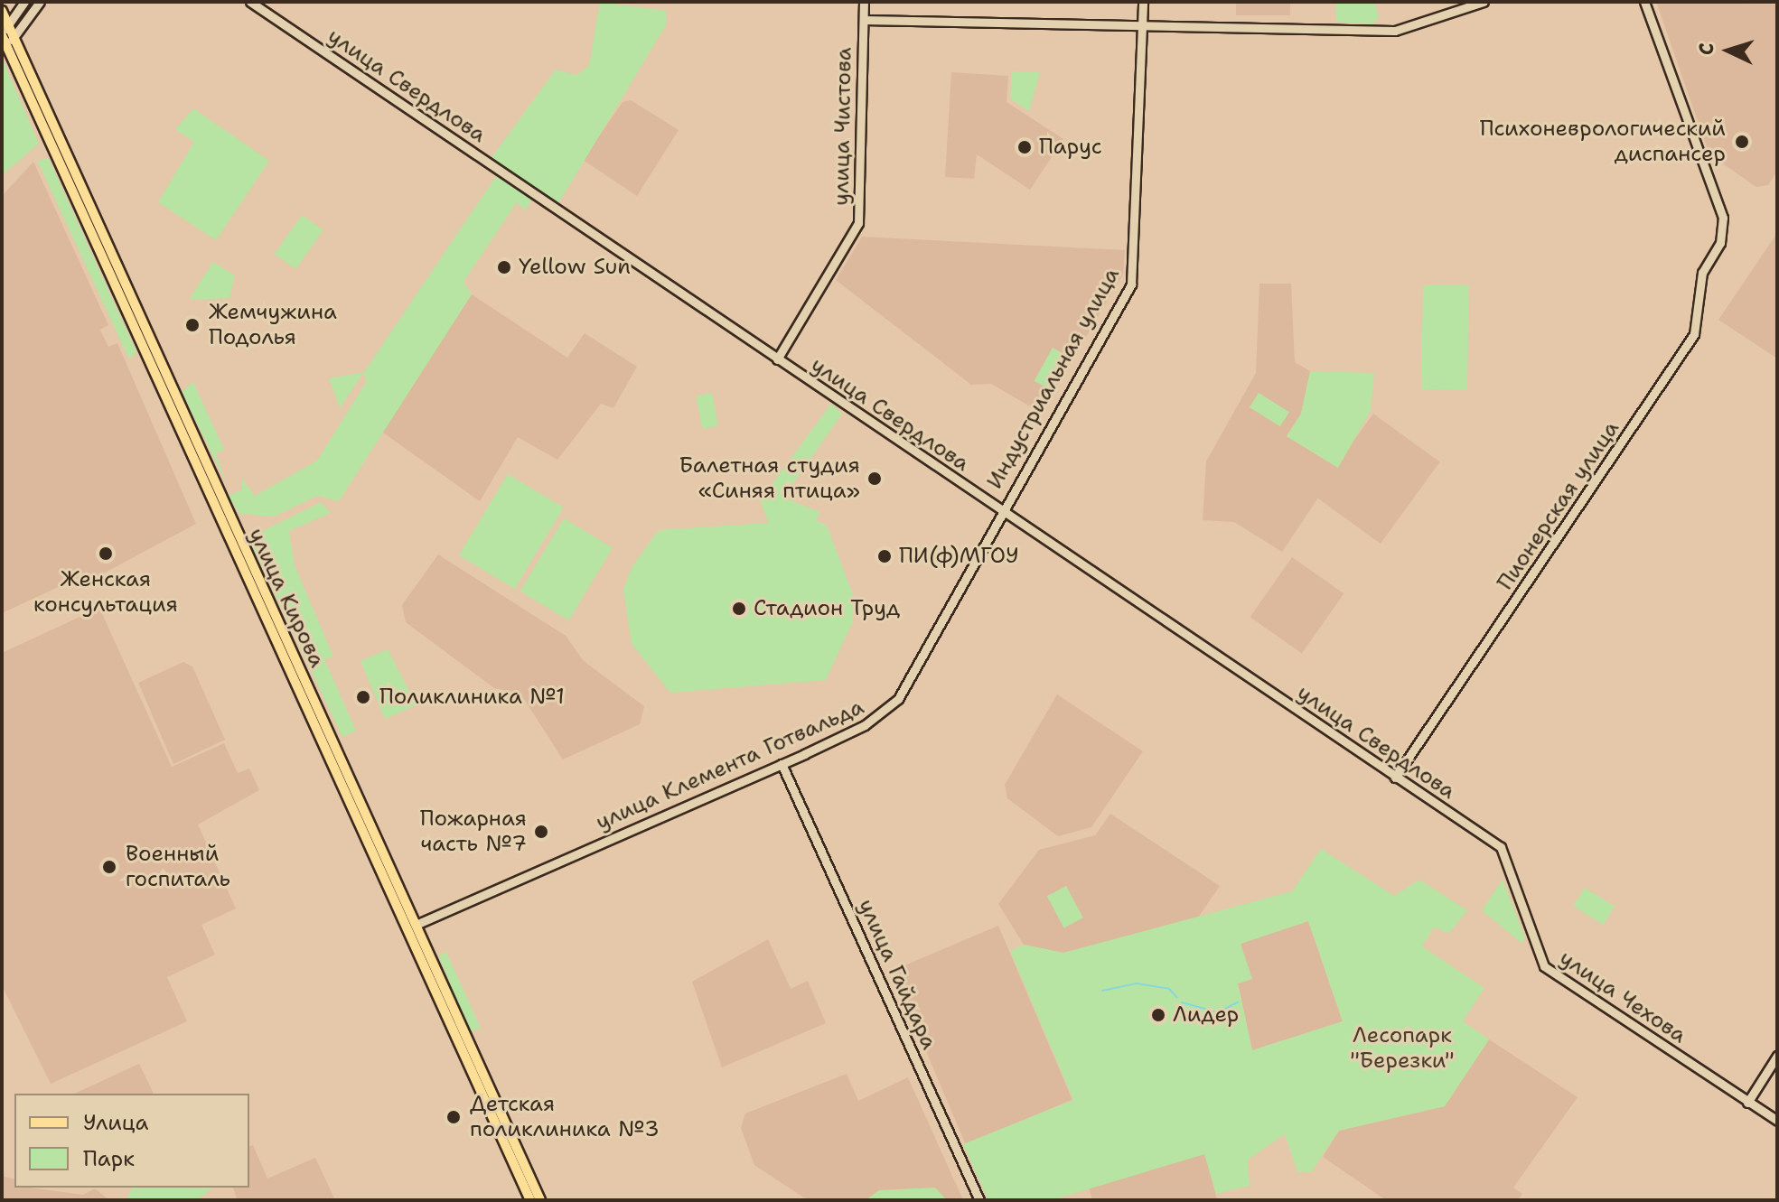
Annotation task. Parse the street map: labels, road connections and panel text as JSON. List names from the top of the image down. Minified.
{"streets":{"main road":["улица Кирова"],"street":["улица Свердлова","улица Чистова","Индустриальная улица","Пионерская улица","улица Клемента Готвальда","улица Гайдара","улица Чехова"]},"crossings":[["улица Свердлова","улица Чистова"],["улица Свердлова","Индустриальная улица"],["улица Свердлова","Пионерская улица"],["улица Свердлова","улица Клемента Готвальда"],["улица Свердлова","улица Чехова"],["Индустриальная улица","улица Клемента Готвальда"],["улица Кирова","улица Клемента Готвальда"],["улица Клемента Готвальда","улица Гайдара"]],"parks":["Лесопарк \"Березки\""],"places":["Психоневрологический диспансер","Парус","Yellow Sun","Жемчужина Подолья","Балетная студия «Синяя птица»","Женская консультация","ПИ(ф)МГОУ","Стадион Труд","Поликлиника №1","Пожарная часть №7","Военный госпиталь","Лидер","Детская поликлиника №3"],"legend":["Улица","Парк"],"north":"left"}
